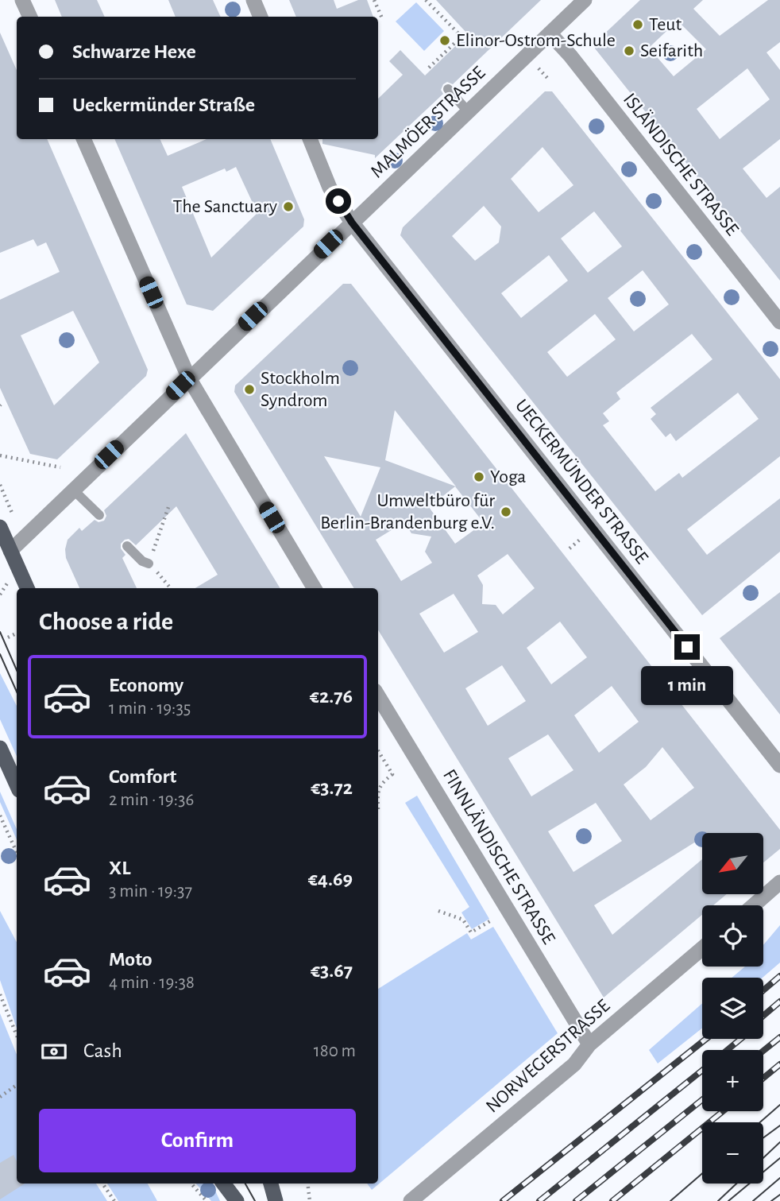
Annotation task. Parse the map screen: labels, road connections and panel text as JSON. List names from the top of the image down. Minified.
{"streets":{"street":["MALMÖER STRASSE","ISLÄNDISCHE STRASSE","UECKERMÜNDER STRASSE","FINNLÄNDISCHE STRASSE","NORWEGERSTRASSE"]},"crossings":[["MALMÖER STRASSE","ISLÄNDISCHE STRASSE"],["MALMÖER STRASSE","UECKERMÜNDER STRASSE"],["FINNLÄNDISCHE STRASSE","NORWEGERSTRASSE"]],"places":["Teut","Elinor-Ostrom-Schule","Seifarith","The Sanctuary","Stockholm Syndrom","Yoga","Umweltbüro für Berlin-Brandenburg e.V."],"north":"bottom left","page":{"banner":["Schwarze Hexe","Ueckermünder Straße"],"heading":"Choose a ride","list":[{"name":"Economy","note":"1 min · 19:35","value":"€2.76"},{"name":"Comfort","note":"2 min · 19:36","value":"€3.72"},{"name":"XL","note":"3 min · 19:37","value":"€4.69"},{"name":"Moto","note":"4 min · 19:38","value":"€3.67"}],"bubble":"1 min","map_buttons":["+","−"],"pay":["Cash","180 m"],"buttons":"Confirm"}}
